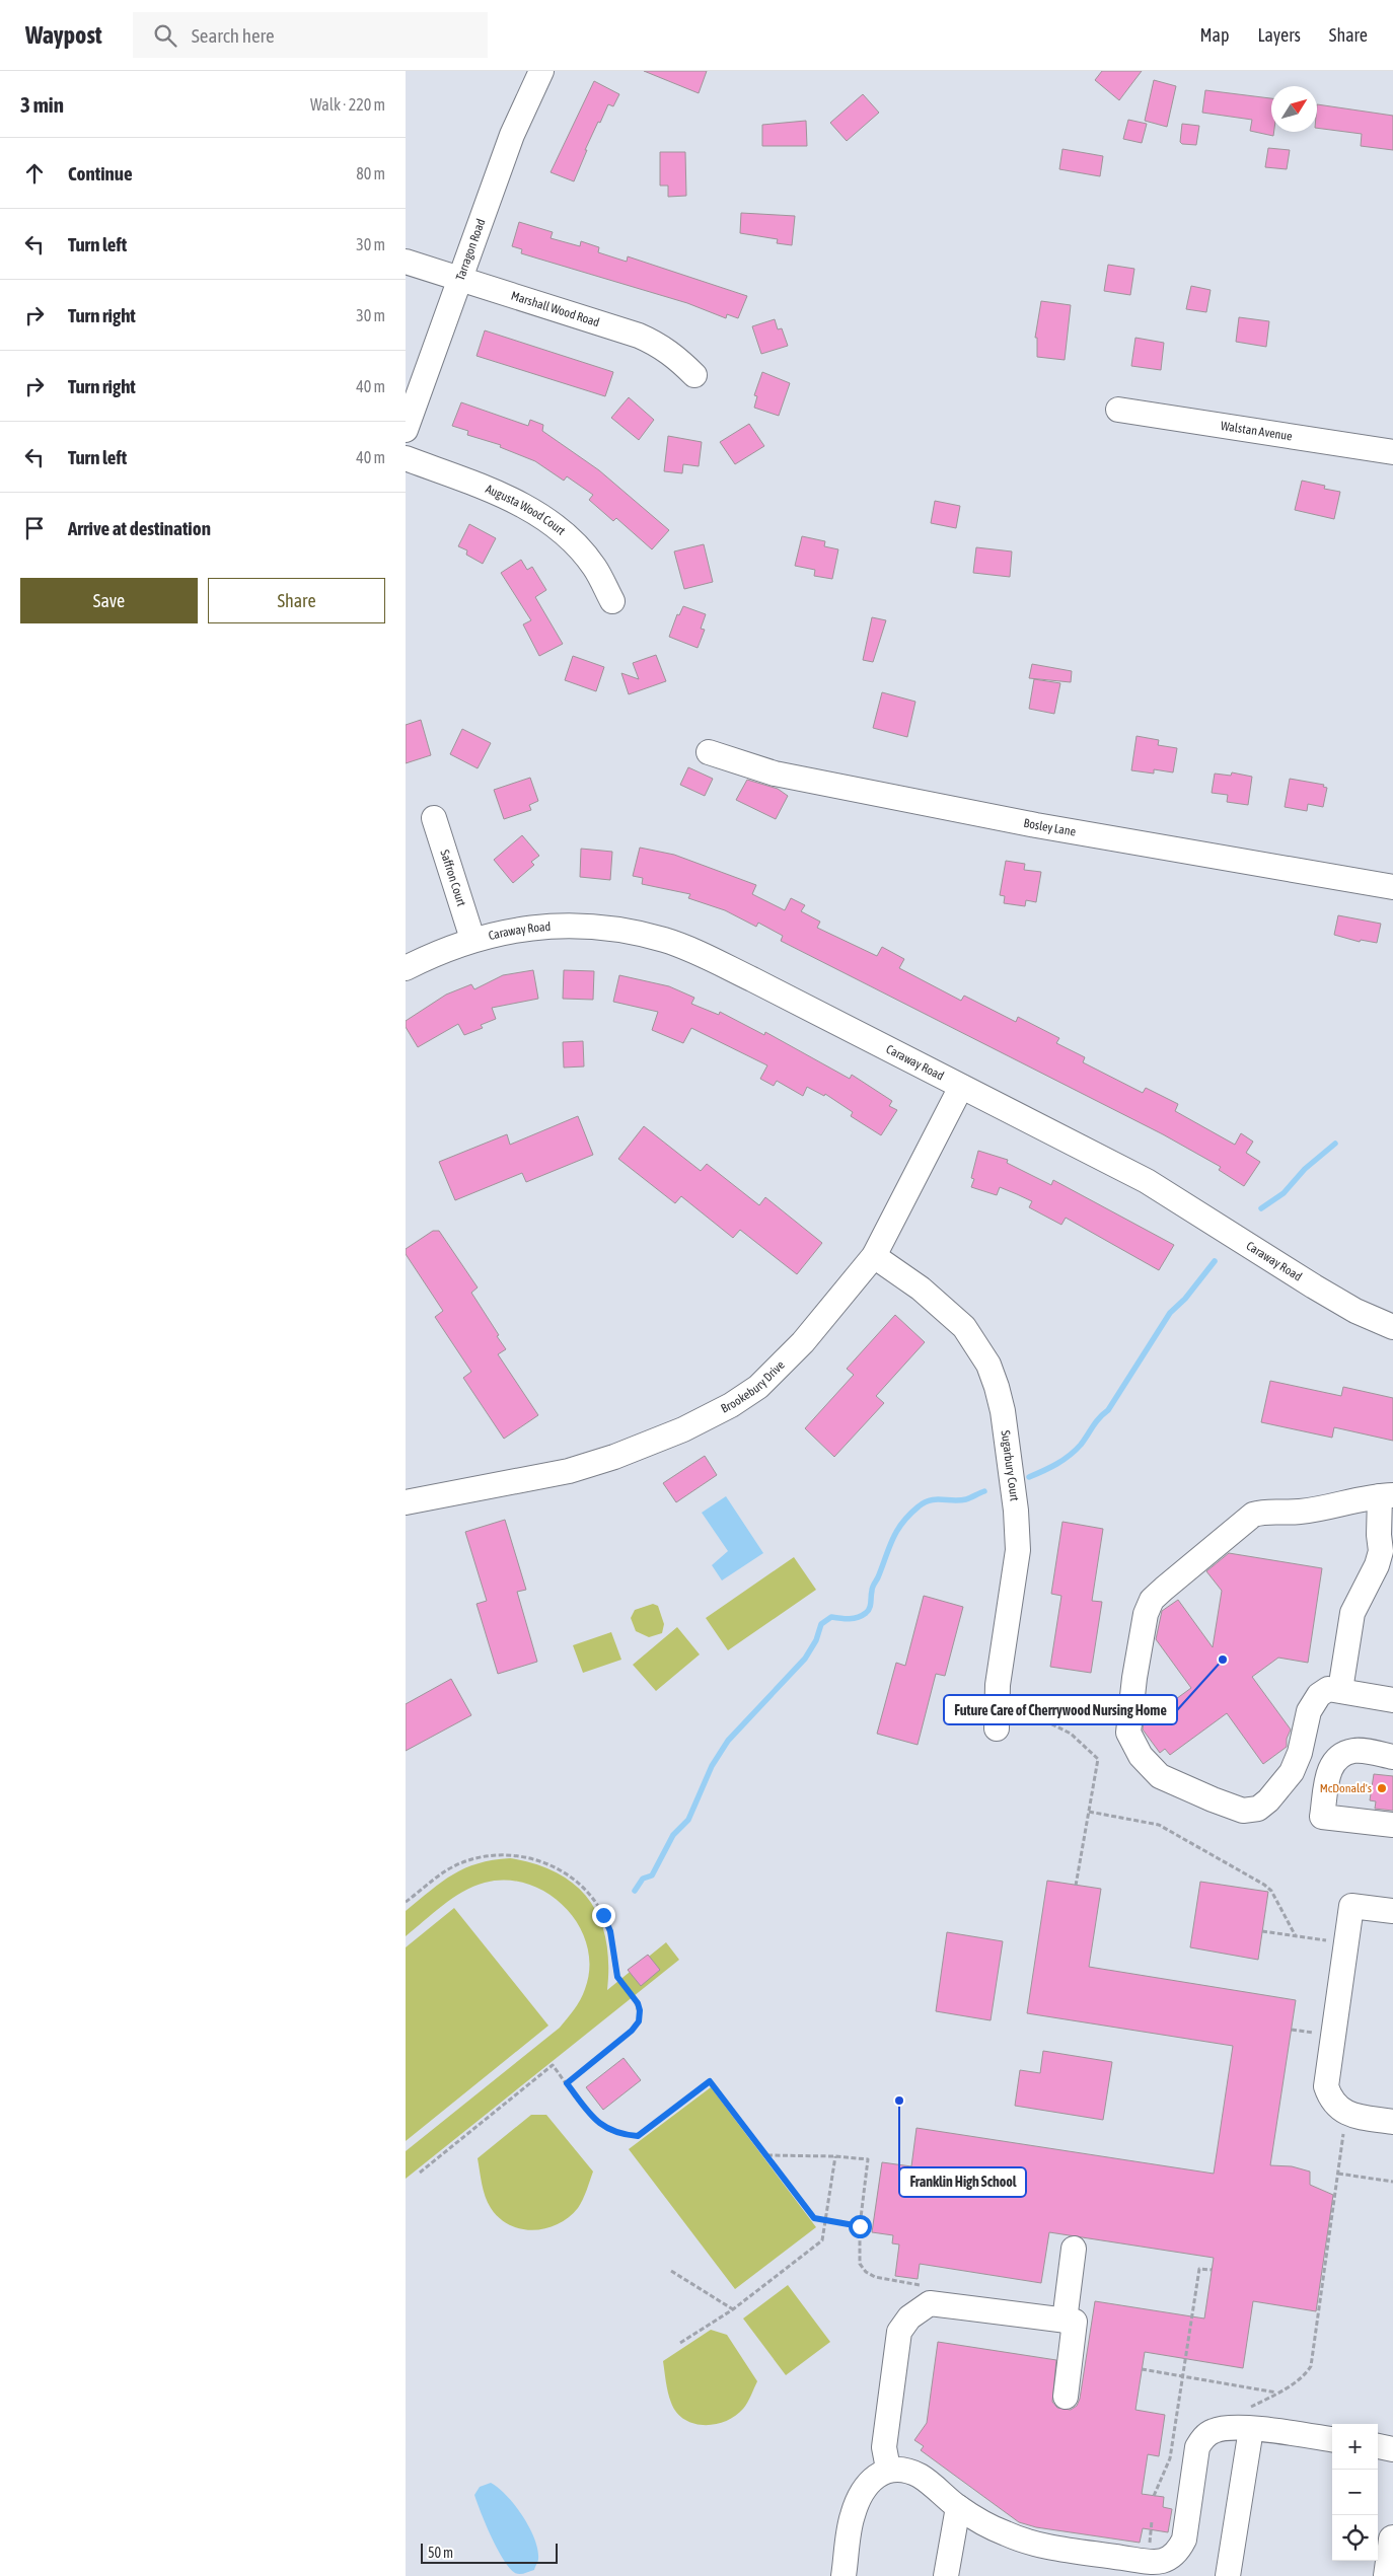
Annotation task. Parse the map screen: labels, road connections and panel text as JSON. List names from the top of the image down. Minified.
{"streets":{"street":["Tarragon Road","Marshall Wood Road","Walstan Avenue","Augusta Wood Court","Bosley Lane","Saffron Court","Caraway Road","Brookebury Drive","Sugarbury Court"]},"crossings":[["Tarragon Road","Marshall Wood Road"],["Saffron Court","Caraway Road"],["Caraway Road","Brookebury Drive"],["Brookebury Drive","Sugarbury Court"]],"places":["Future Care of Cherrywood Nursing Home","McDonald's","Franklin High School"],"scale_bar":"50 m","north":"top right","page":{"header":"Waypost","search":"Search here","nav":["Map","Layers","Share"],"heading":["3 min","Walk · 220 m"],"list":[["Continue","80 m"],["Turn left","30 m"],["Turn right","30 m"],["Turn right","40 m"],["Turn left","40 m"],"Arrive at destination"],"buttons":["Save","Share"],"map_buttons":["+","−"],"scale":"50 m"}}
